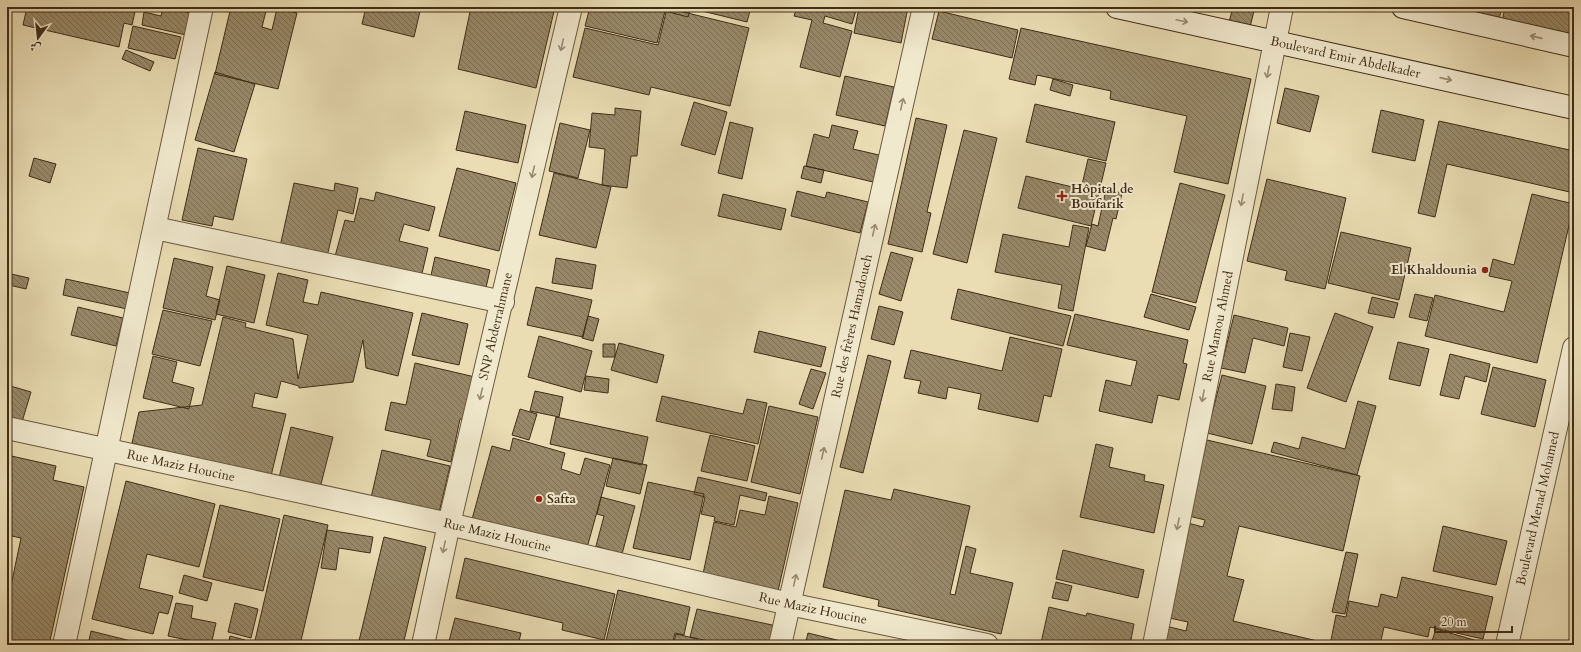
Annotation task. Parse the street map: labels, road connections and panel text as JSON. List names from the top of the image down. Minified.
{"streets":{"street":["Boulevard Emir Abdelkader","SNP Abderrahmane","Rue des frères Hamadouch","Rue Mamou Ahmed","Rue Maziz Houcine","Boulevard Menad Mohamed"]},"crossings":[["Boulevard Emir Abdelkader","Rue Mamou Ahmed"],["SNP Abderrahmane","Rue Maziz Houcine"],["Rue des frères Hamadouch","Rue Maziz Houcine"]],"one_way":["SNP Abderrahmane","Rue des frères Hamadouch","Rue Mamou Ahmed"],"places":{"health":["Hôpital de Boufarik"],"other":["El Khaldounia","Safta"]},"scale_bar":"20 m","north":"bottom"}
